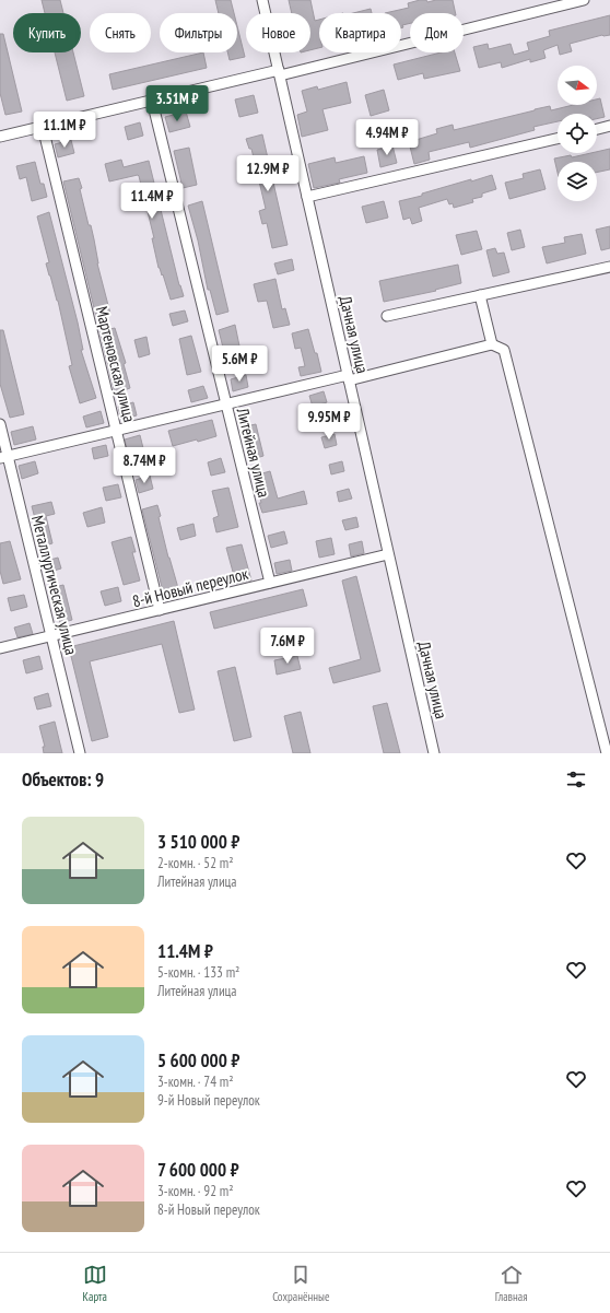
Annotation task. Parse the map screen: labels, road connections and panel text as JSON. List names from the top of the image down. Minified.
{"streets":{"street":["Дачная улица","Мартеновская улица","Литейная улица","Металлургическая улица","8-й Новый переулок"]},"crossings":[["Дачная улица","8-й Новый переулок"],["Мартеновская улица","8-й Новый переулок"],["Литейная улица","8-й Новый переулок"],["Металлургическая улица","8-й Новый переулок"]],"north":"right","page":{"chip":["Купить","Снять","Фильтры","Новое","Квартира","Дом"],"price":["3.51M ₽","11.1M ₽","4.94M ₽","12.9M ₽","11.4M ₽","5.6M ₽","9.95M ₽","8.74M ₽","7.6M ₽"],"heading":"Объектов: 9","list":[{"name":"3 510 000 ₽","note":"2-комн. · 52 m² · Литейная улица"},{"name":"11.4M ₽","note":"5-комн. · 133 m² · Литейная улица"},{"name":"5 600 000 ₽","note":"3-комн. · 74 m² · 9-й Новый переулок"},{"name":"7 600 000 ₽","note":"3-комн. · 92 m² · 8-й Новый переулок"}],"tabs":["Карта","Сохранённые","Главная"]}}
